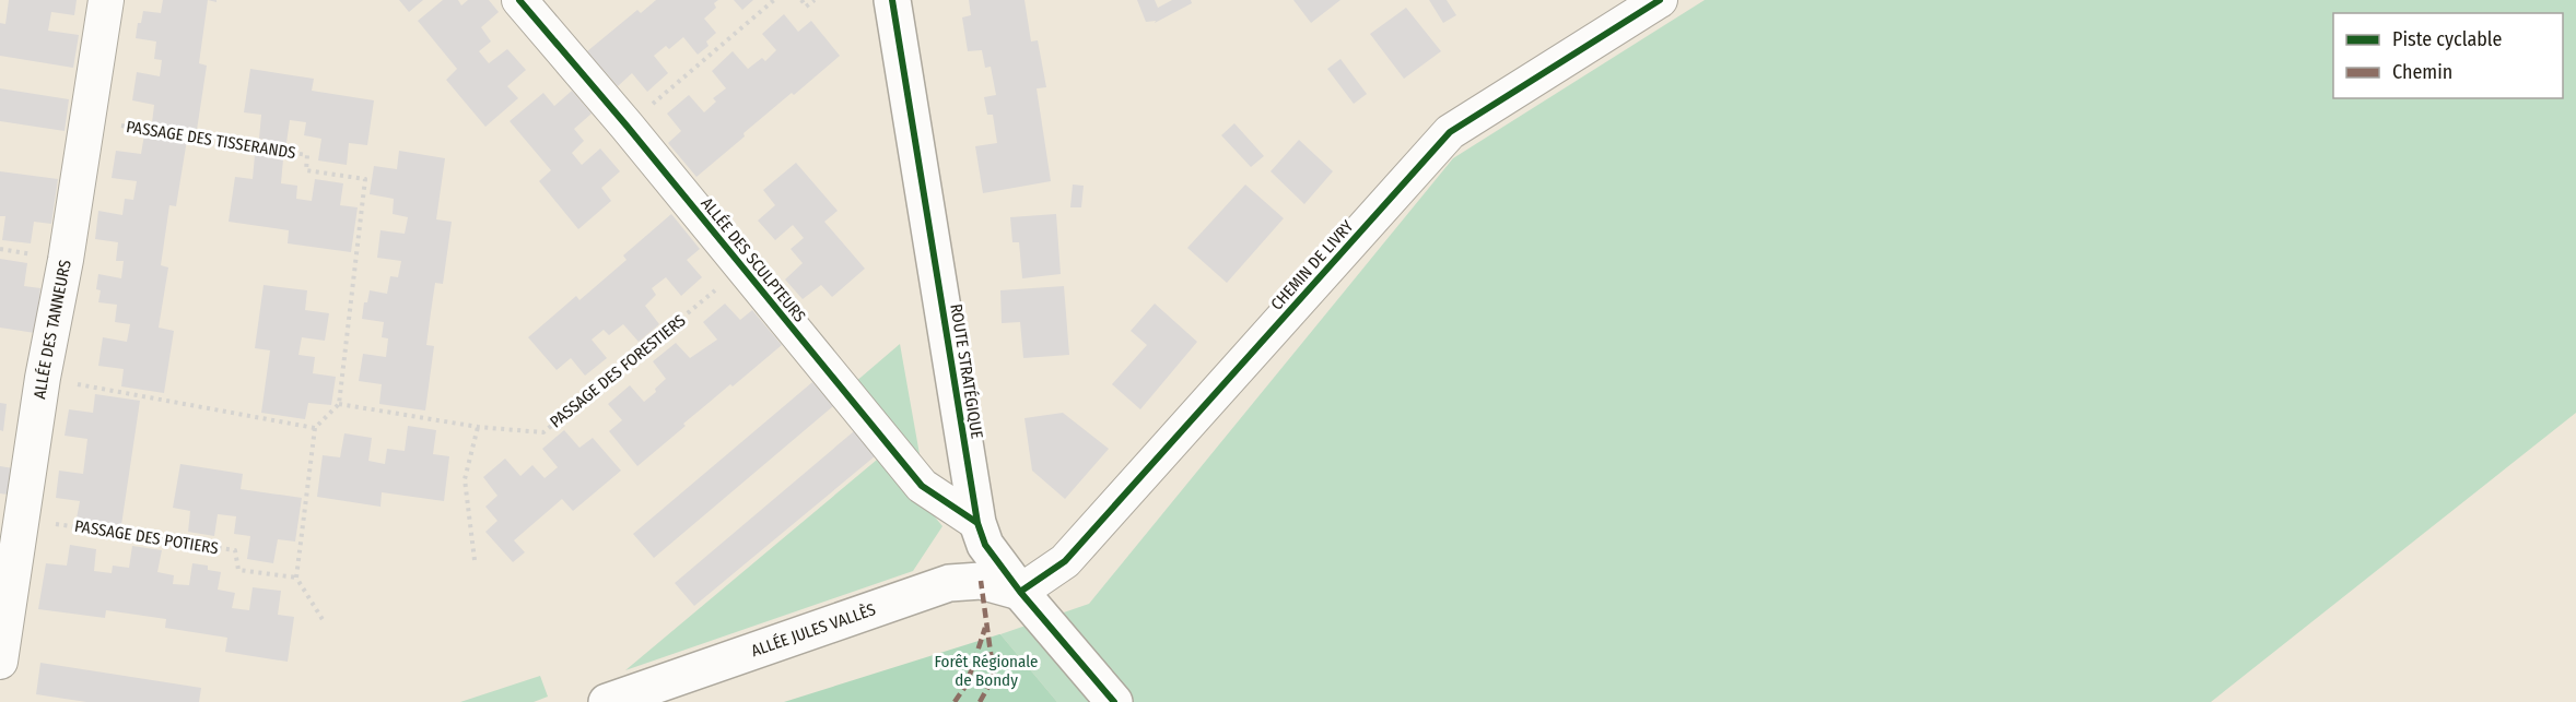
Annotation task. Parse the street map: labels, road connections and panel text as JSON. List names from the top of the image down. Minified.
{"streets":{"street":["ALLÉE DES SCULPTEURS","CHEMIN DE LIVRY","ALLÉE DES TANNEURS","ROUTE STRATÉGIQUE","ALLÉE JULES VALLÈS"],"path":["PASSAGE DES TISSERANDS","PASSAGE DES FORESTIERS","PASSAGE DES POTIERS"]},"crossings":[["PASSAGE DES TISSERANDS","ALLÉE DES TANNEURS"],["PASSAGE DES TISSERANDS","PASSAGE DES FORESTIERS"],["ALLÉE DES SCULPTEURS","PASSAGE DES FORESTIERS"],["ALLÉE DES SCULPTEURS","ROUTE STRATÉGIQUE"],["CHEMIN DE LIVRY","ROUTE STRATÉGIQUE"],["CHEMIN DE LIVRY","ALLÉE JULES VALLÈS"],["ALLÉE DES TANNEURS","PASSAGE DES POTIERS"],["ROUTE STRATÉGIQUE","ALLÉE JULES VALLÈS"]],"parks":["Forêt Régionale de Bondy"],"legend":["Piste cyclable","Chemin"]}
